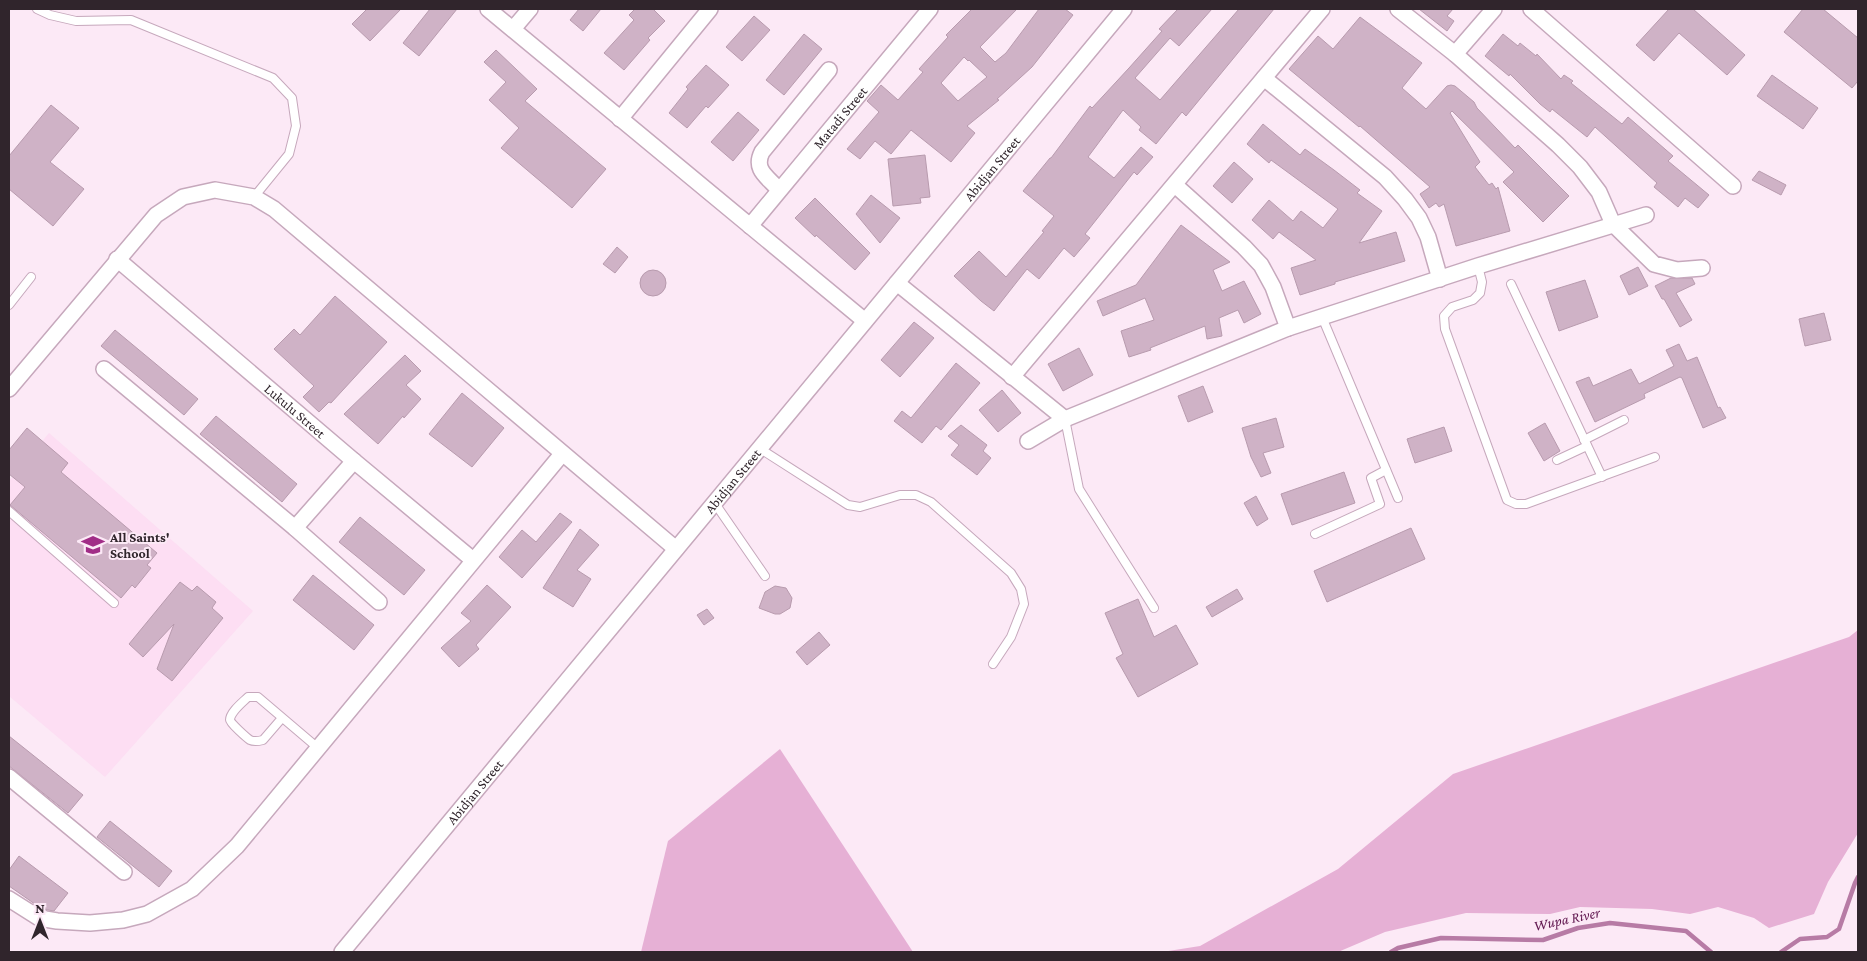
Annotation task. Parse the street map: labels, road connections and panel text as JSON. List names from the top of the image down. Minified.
{"streets":{"street":["Matadi Street","Abidjan Street","Lukulu Street"]},"water":["Wupa River"],"places":{"school or university":["All Saints' School"]},"north":"top"}
